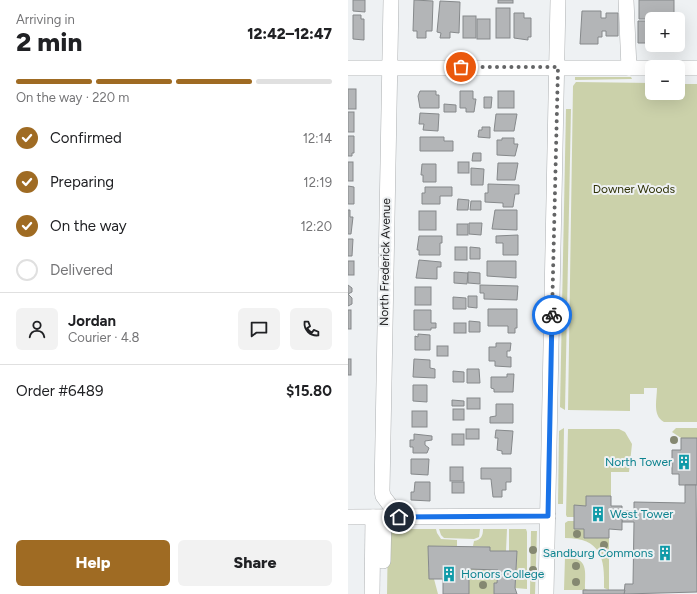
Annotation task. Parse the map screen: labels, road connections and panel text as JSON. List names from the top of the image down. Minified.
{"streets":{"street":["North Frederick Avenue"]},"parks":["Downer Woods"],"places":{"building":["North Tower","West Tower","Sandburg Commons","Honors College"]},"page":{"heading":["2 min","Arriving in","12:42–12:47"],"panel":["Jordan","Courier · 4.8","Order #6489","$15.80"],"map_buttons":["+","−"],"bar":"On the way · 220 m","list":[["Confirmed","12:14"],["Preparing","12:19"],["On the way","12:20"],"Delivered"],"buttons":["Help","Share"]}}
